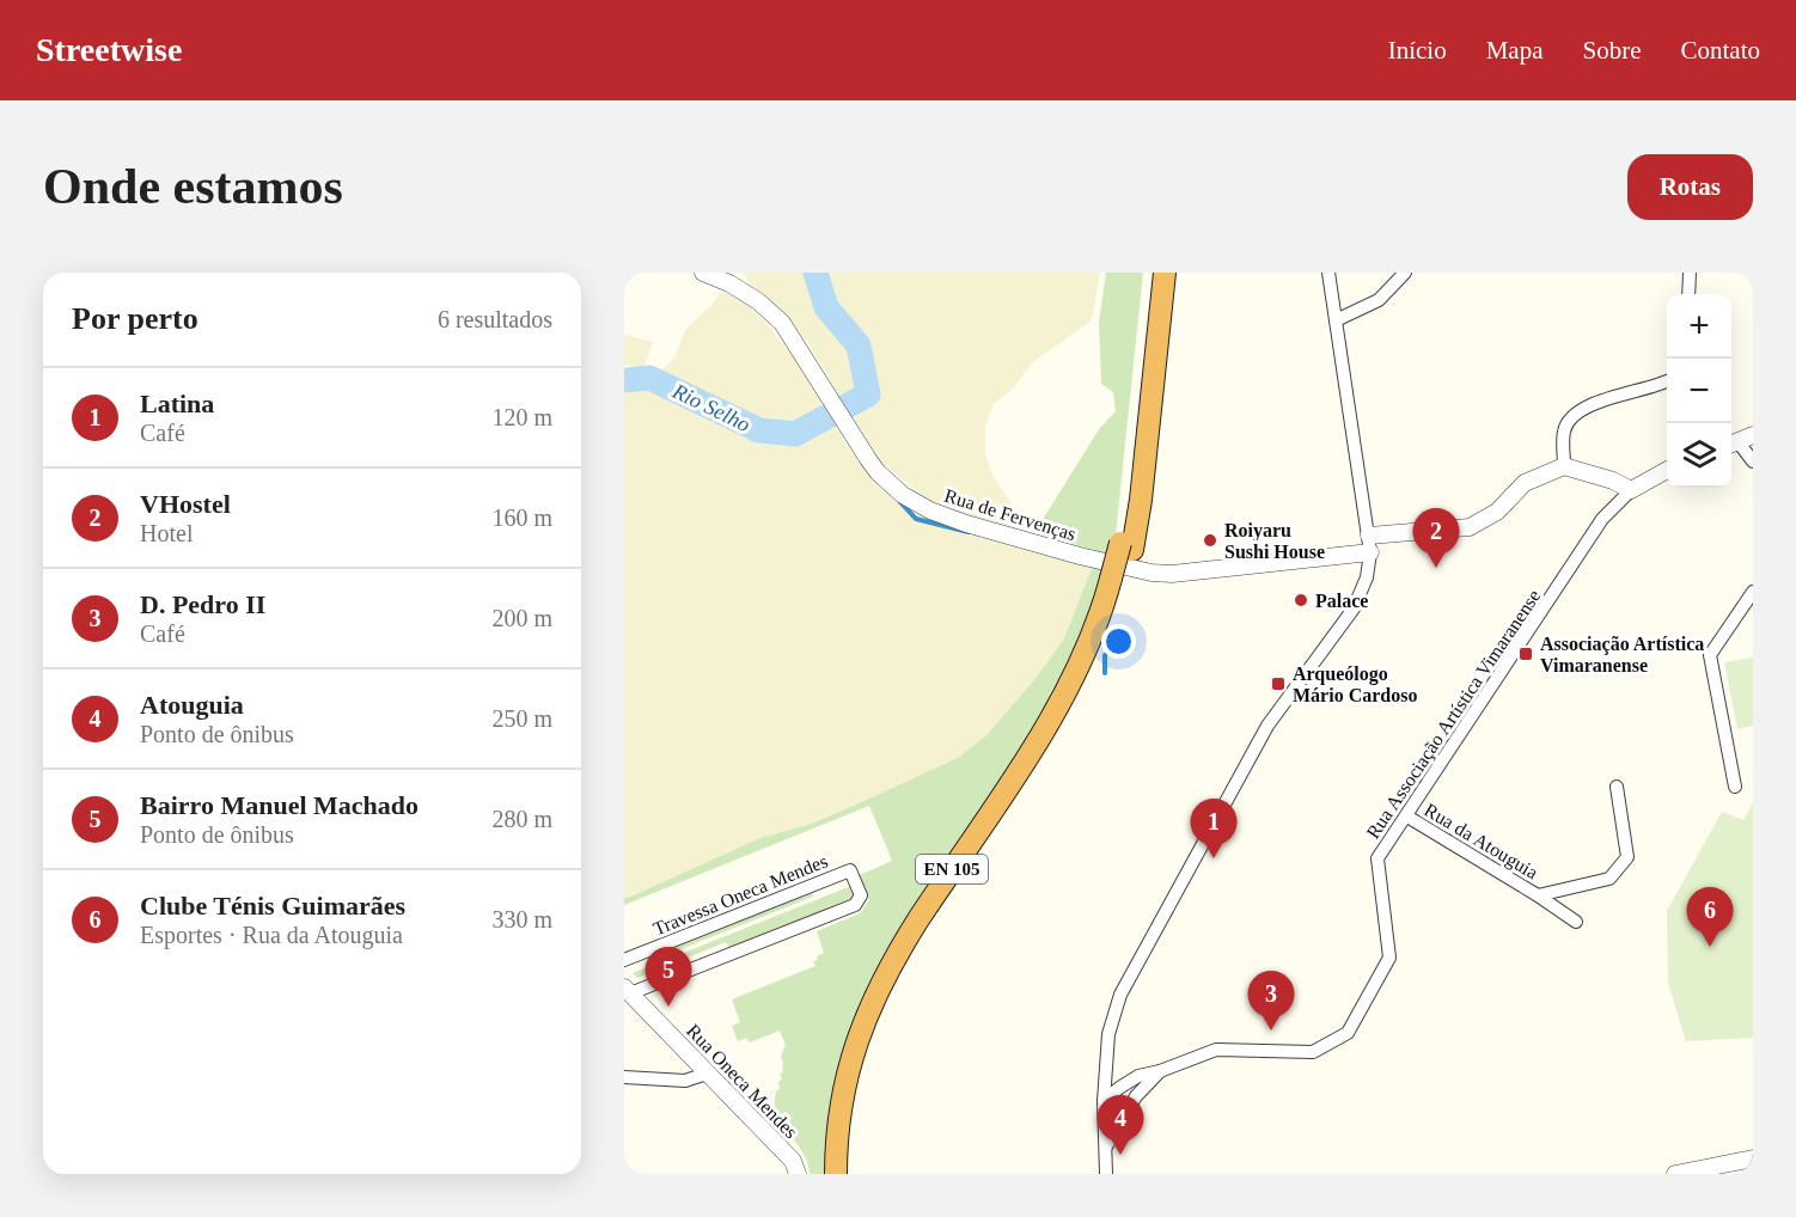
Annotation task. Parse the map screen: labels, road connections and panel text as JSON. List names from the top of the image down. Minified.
{"streets":{"highway":["EN 105"],"street":["Rua de Fervenças","Rua Associação Artística Vimaranense","Rua da Atouguia","Travessa Oneca Mendes","Rua Oneca Mendes"]},"crossings":[["Rua Associação Artística Vimaranense","Rua da Atouguia"],["Travessa Oneca Mendes","Rua Oneca Mendes"]],"water":["Rio Selho"],"places":{"other":["Roiyaru Sushi House","Palace"],"transit":["Associação Artística Vimaranense","Arqueólogo Mário Cardoso"]},"page":{"header":"Streetwise","nav":["Início","Mapa","Sobre","Contato"],"buttons":"Rotas","title":"Onde estamos","heading":["Por perto","6 resultados"],"map_buttons":["+","−"],"list":[{"mark":"1","name":"Latina","note":"Café","value":"120 m"},{"mark":"2","name":"VHostel","note":"Hotel","value":"160 m"},{"mark":"3","name":"D. Pedro II","note":"Café","value":"200 m"},{"mark":"4","name":"Atouguia","note":"Ponto de ônibus","value":"250 m"},{"mark":"5","name":"Bairro Manuel Machado","note":"Ponto de ônibus","value":"280 m"},{"mark":"6","name":"Clube Ténis Guimarães","note":"Esportes · Rua da Atouguia","value":"330 m"}],"pins":["2","1","6","5","3","4"]}}
